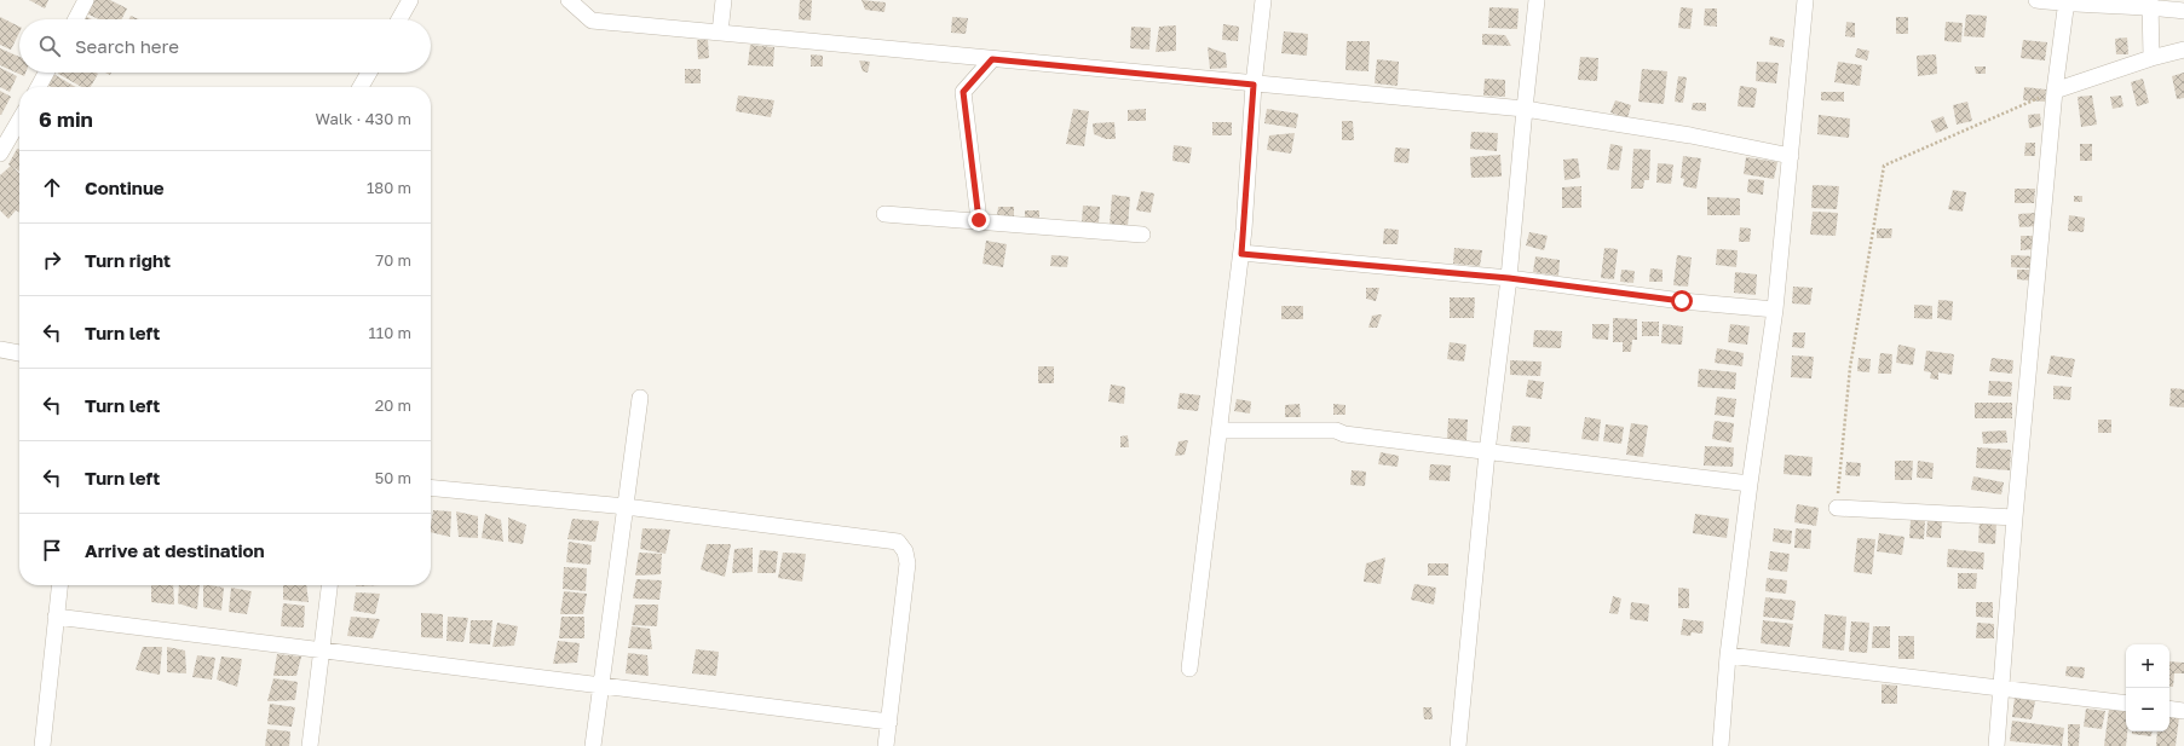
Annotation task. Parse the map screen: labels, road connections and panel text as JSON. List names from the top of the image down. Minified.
{"page":{"search":"Search here","heading":["6 min","Walk · 430 m"],"list":[["Continue","180 m"],["Turn right","70 m"],["Turn left","110 m"],["Turn left","20 m"],["Turn left","50 m"],"Arrive at destination"],"map_buttons":["+","−"]}}
